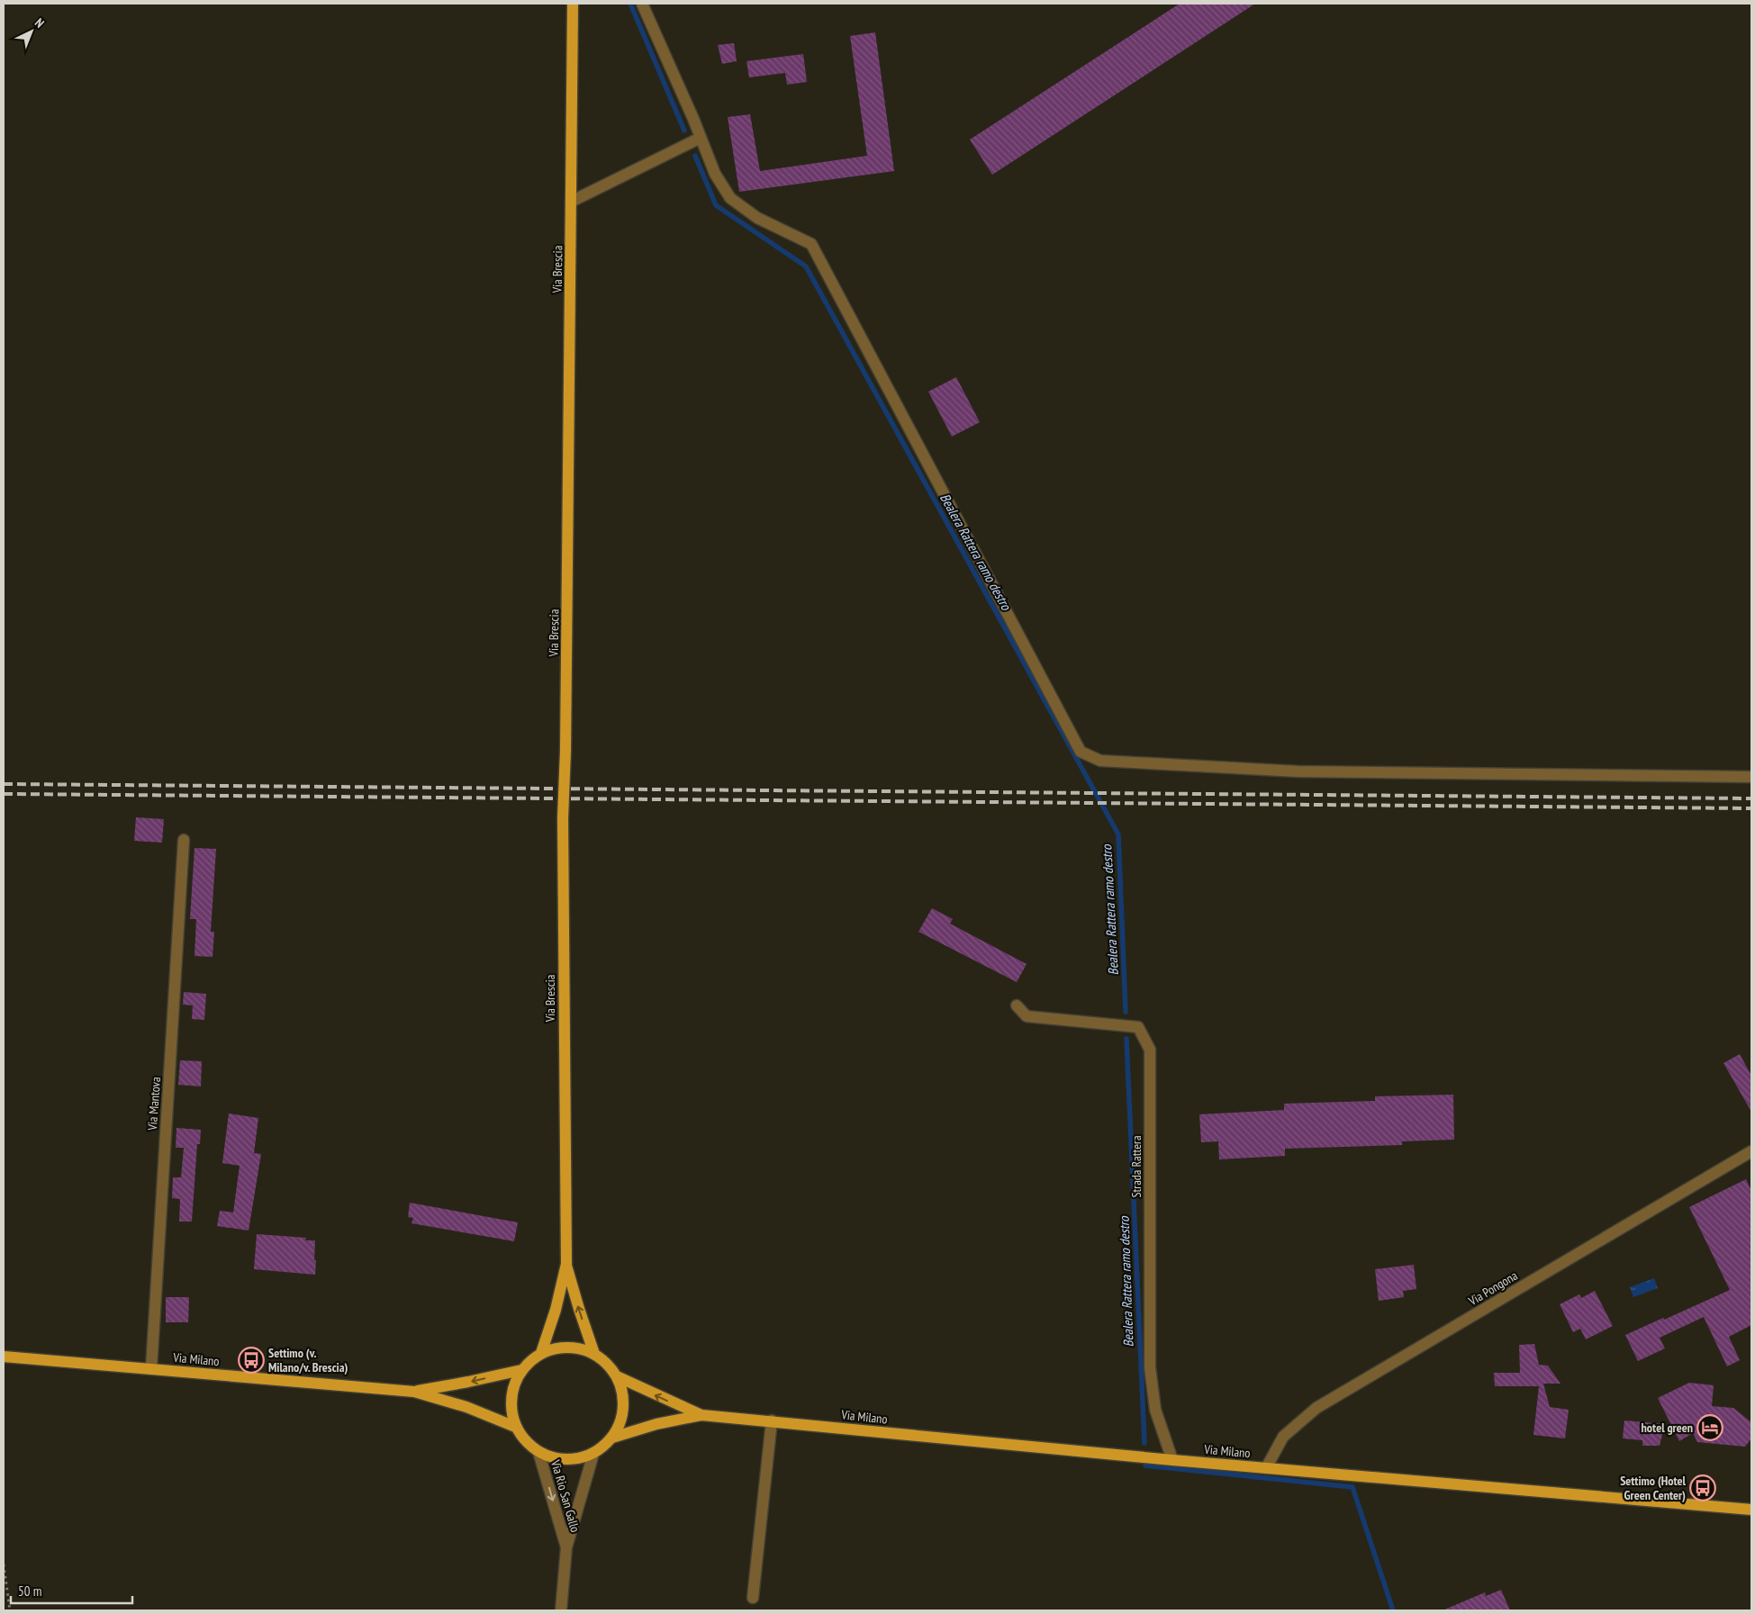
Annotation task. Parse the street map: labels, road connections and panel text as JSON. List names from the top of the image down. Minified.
{"streets":{"main road":["Via Brescia","Via Milano"],"street":["Via Mantova","Strada Rattera","Via Pongona","Via Rio San Gallo"]},"crossings":[["Via Mantova","Via Milano"],["Strada Rattera","Via Milano"],["Via Pongona","Via Milano"],["Via Milano","Via Rio San Gallo"]],"one_way":["Via Rio San Gallo"],"water":["Bealera Rattera ramo destro"],"places":{"bus stop":["Settimo (v. Milano/v. Brescia)","Settimo (Hotel Green Center)"],"hotel":["hotel green"]},"scale_bar":"50 m","north":"top right"}
